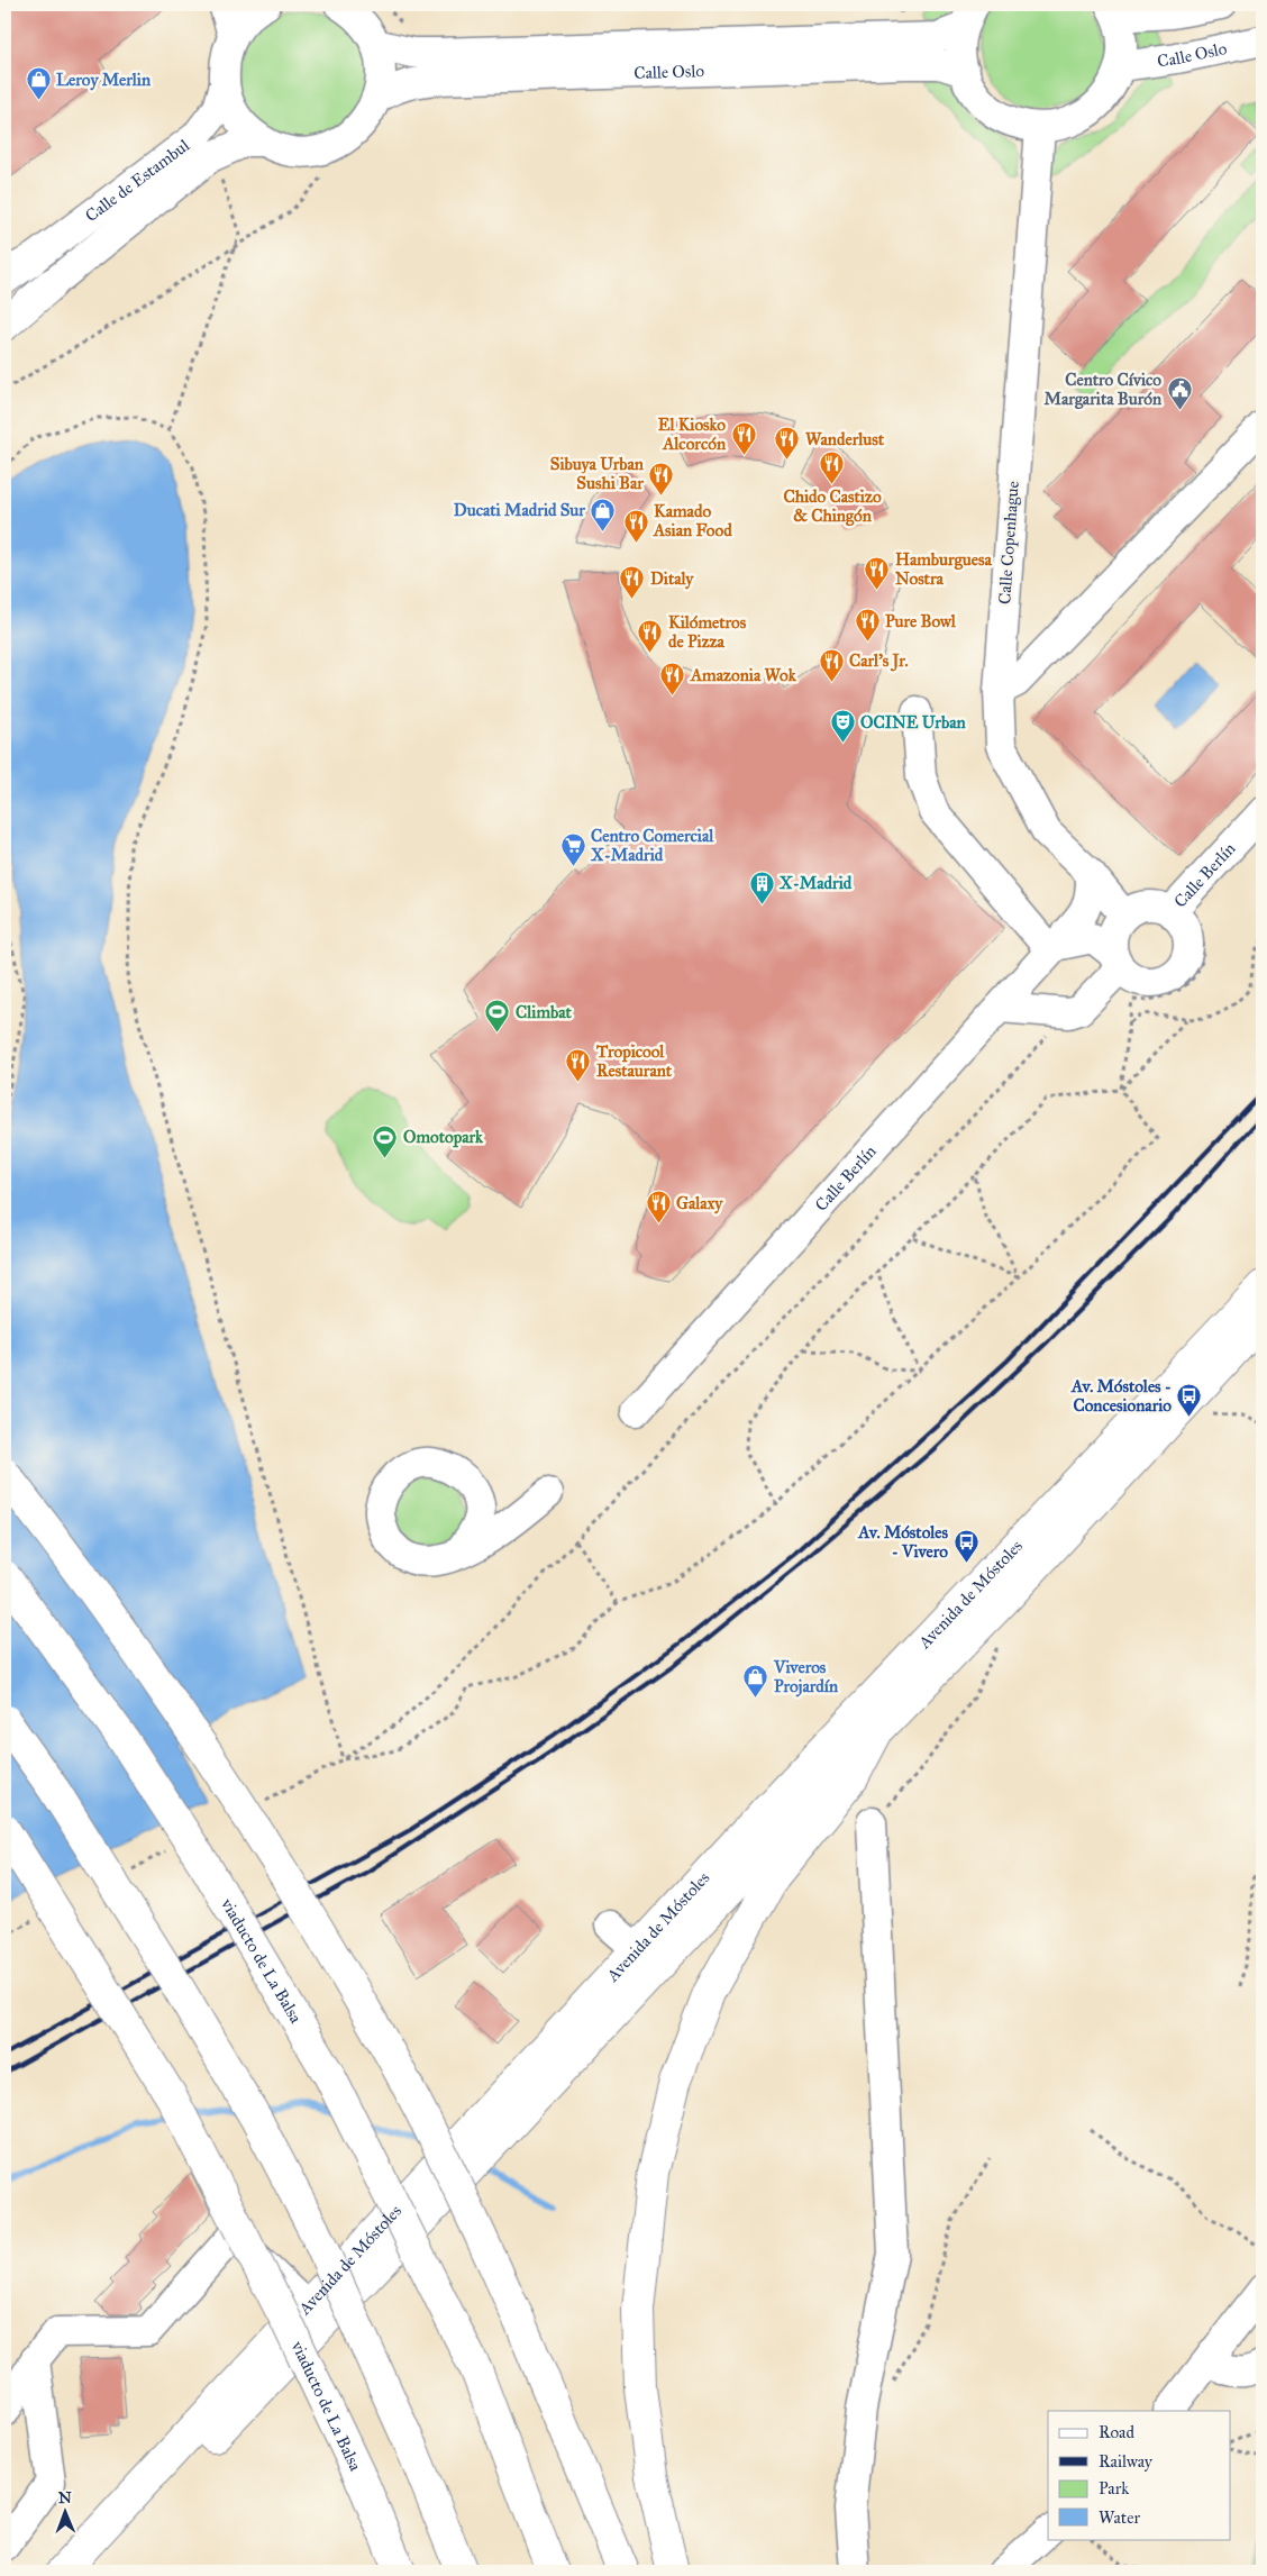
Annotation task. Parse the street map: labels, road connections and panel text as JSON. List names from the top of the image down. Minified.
{"streets":{"main road":["Avenida de Móstoles","viaducto de La Balsa"],"street":["Calle Oslo","Calle de Estambul","Calle Copenhague","Calle Berlín"]},"crossings":[["Calle Copenhague","Calle Berlín"]],"places":{"shop":["Leroy Merlin","Ducati Madrid Sur","Viveros Projardín"],"public building":["Centro Cívico Margarita Burón"],"restaurant":["El Kiosko Alcorcón","Wanderlust","Chido Castizo & Chingón","Sibuya Urban Sushi Bar","Kamado Asian Food","Hamburguesa Nostra","Ditaly","Pure Bowl","Kilómetros de Pizza","Carl's Jr.","Amazonia Wok","Tropicool Restaurant","Galaxy"],"theatre":["OCINE Urban"],"supermarket":["Centro Comercial X-Madrid"],"building":["X-Madrid"],"sports":["Climbat","Omotopark"],"bus stop":["Av. Móstoles - Concesionario","Av. Móstoles - Vivero"]},"legend":["Road","Railway","Park","Water"],"north":"top"}
